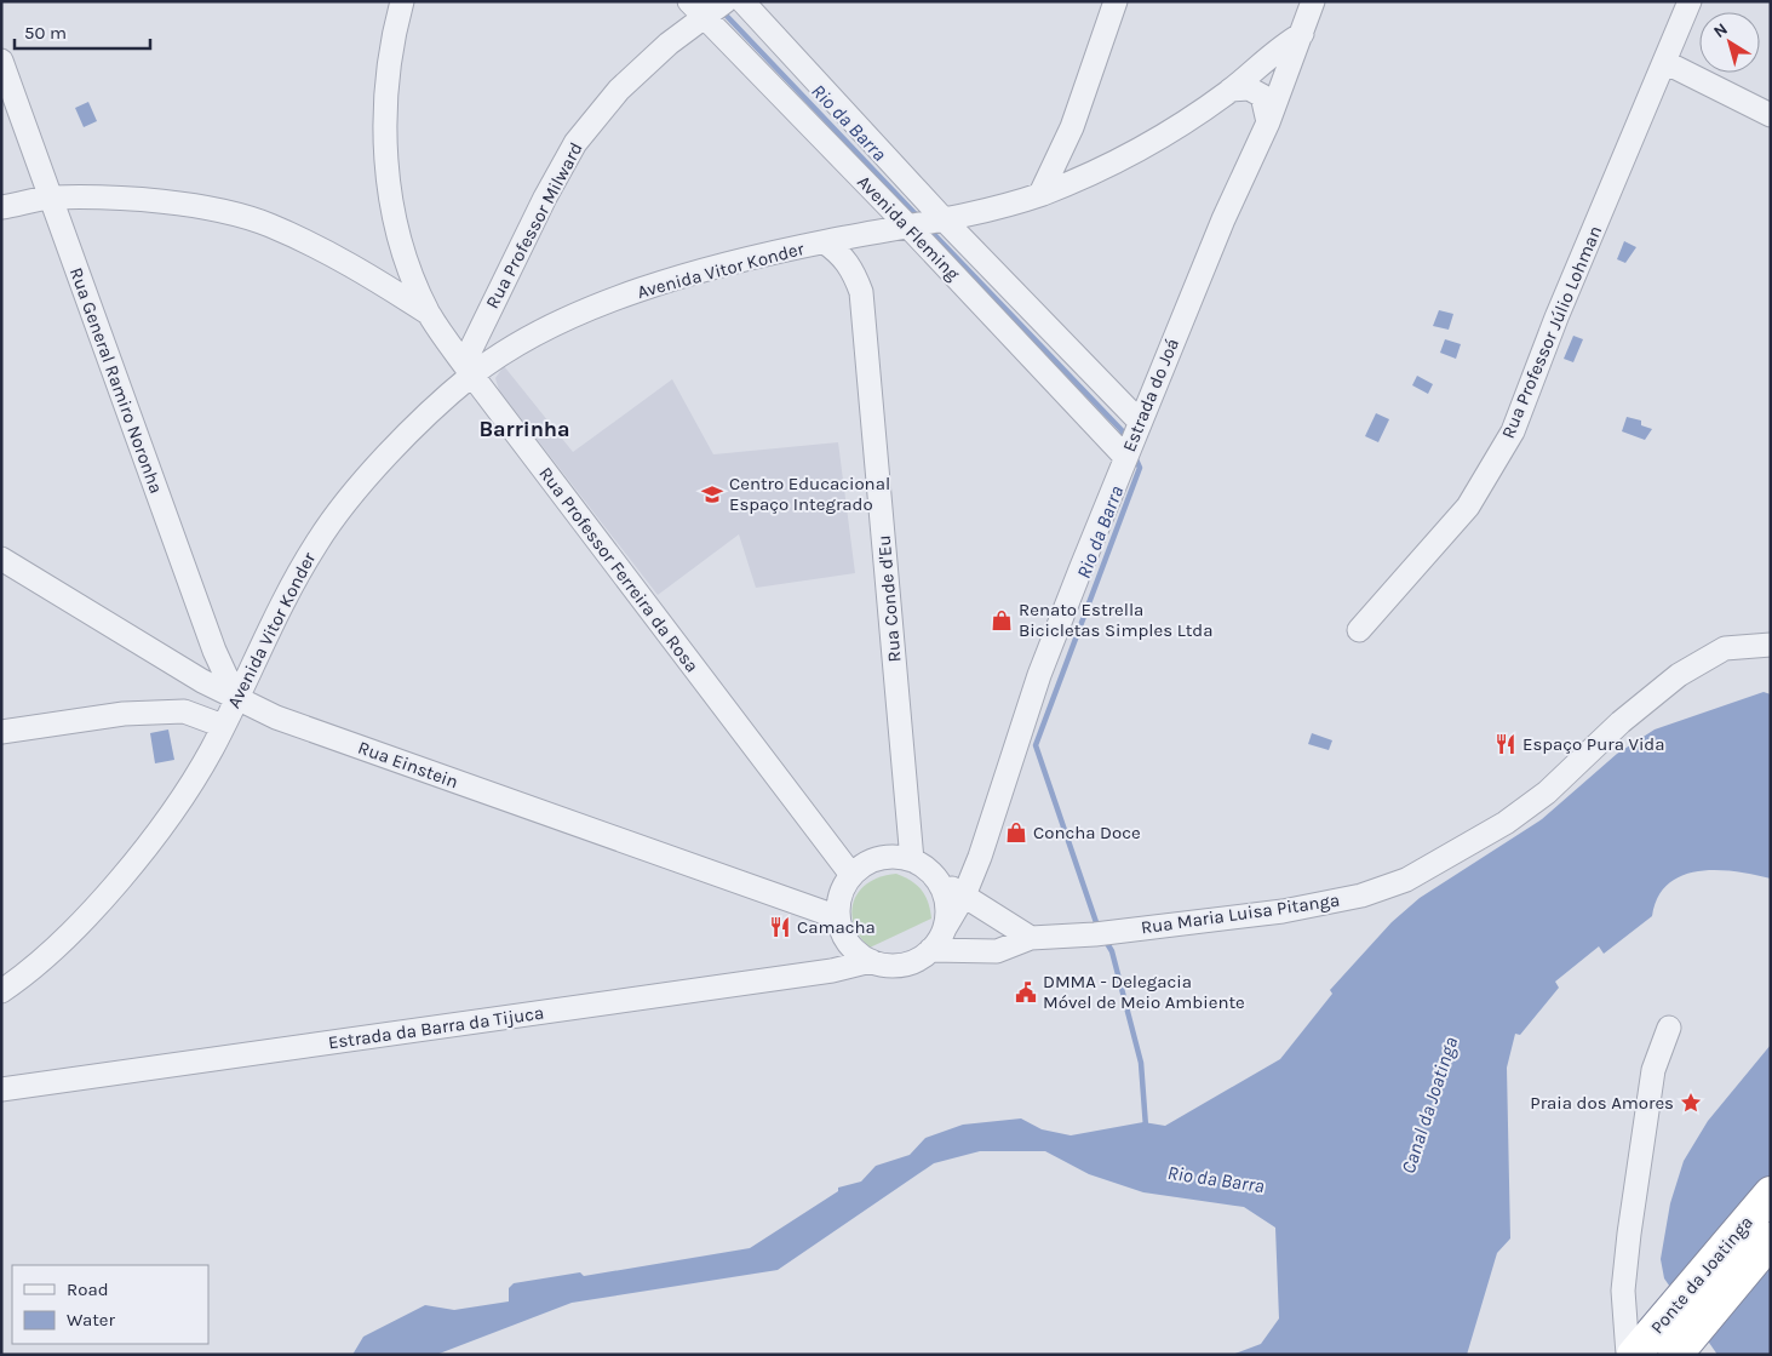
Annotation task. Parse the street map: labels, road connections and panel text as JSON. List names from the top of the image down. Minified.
{"streets":{"highway":["Ponte da Joatinga"],"street":["Rua Professor Milward","Avenida Fleming","Avenida Vitor Konder","Rua Professor Júlio Lohman","Rua General Ramiro Noronha","Estrada do Joá","Rua Professor Ferreira da Rosa","Rua Conde d'Eu","Rua Einstein","Rua Maria Luisa Pitanga","Estrada da Barra da Tijuca"]},"crossings":[["Rua Professor Milward","Avenida Fleming"],["Rua Professor Milward","Avenida Vitor Konder"],["Rua Professor Milward","Rua Professor Ferreira da Rosa"],["Avenida Fleming","Avenida Vitor Konder"],["Avenida Fleming","Estrada do Joá"],["Avenida Vitor Konder","Rua General Ramiro Noronha"],["Avenida Vitor Konder","Estrada do Joá"],["Avenida Vitor Konder","Rua Professor Ferreira da Rosa"],["Avenida Vitor Konder","Rua Conde d'Eu"],["Avenida Vitor Konder","Rua Einstein"],["Rua General Ramiro Noronha","Rua Einstein"],["Estrada do Joá","Rua Professor Ferreira da Rosa"],["Estrada do Joá","Rua Conde d'Eu"],["Estrada do Joá","Rua Einstein"],["Estrada do Joá","Rua Maria Luisa Pitanga"],["Estrada do Joá","Estrada da Barra da Tijuca"],["Rua Professor Ferreira da Rosa","Rua Conde d'Eu"],["Rua Professor Ferreira da Rosa","Rua Einstein"],["Rua Professor Ferreira da Rosa","Rua Maria Luisa Pitanga"],["Rua Professor Ferreira da Rosa","Estrada da Barra da Tijuca"],["Rua Conde d'Eu","Rua Einstein"],["Rua Conde d'Eu","Rua Maria Luisa Pitanga"],["Rua Conde d'Eu","Estrada da Barra da Tijuca"],["Rua Einstein","Rua Maria Luisa Pitanga"],["Rua Einstein","Estrada da Barra da Tijuca"],["Rua Maria Luisa Pitanga","Estrada da Barra da Tijuca"]],"districts":["Barrinha"],"water":["Rio da Barra","Canal da Joatinga"],"places":{"school or university":["Centro Educacional Espaço Integrado"],"shop":["Renato Estrella Bicicletas Simples Ltda","Concha Doce"],"restaurant":["Espaço Pura Vida","Camacha"],"public building":["DMMA - Delegacia Móvel de Meio Ambiente"],"place":["Praia dos Amores"]},"legend":["Road","Water"],"scale_bar":"50 m","north":"top left"}
